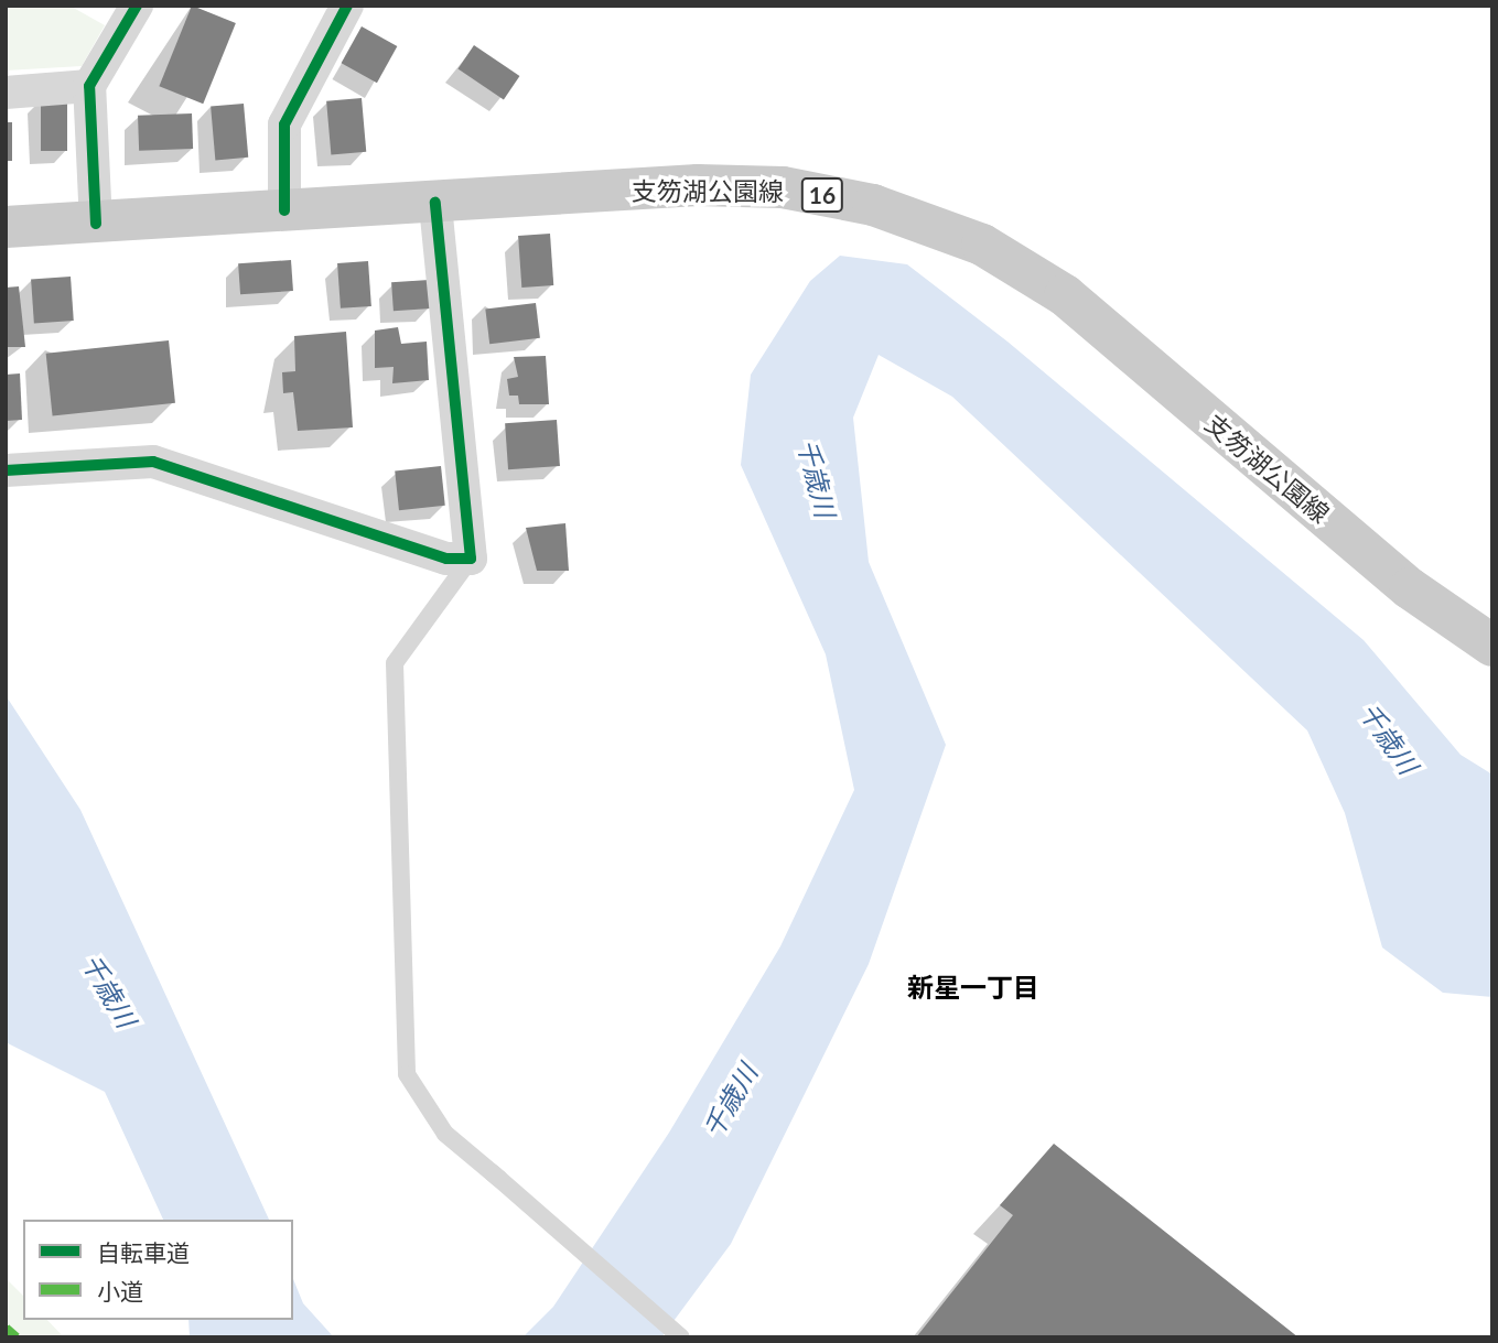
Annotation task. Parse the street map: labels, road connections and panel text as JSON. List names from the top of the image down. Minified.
{"streets":{"main road":["支笏湖公園線","16"]},"districts":["新星一丁目"],"water":["千歳川"],"legend":["自転車道","小道"]}
